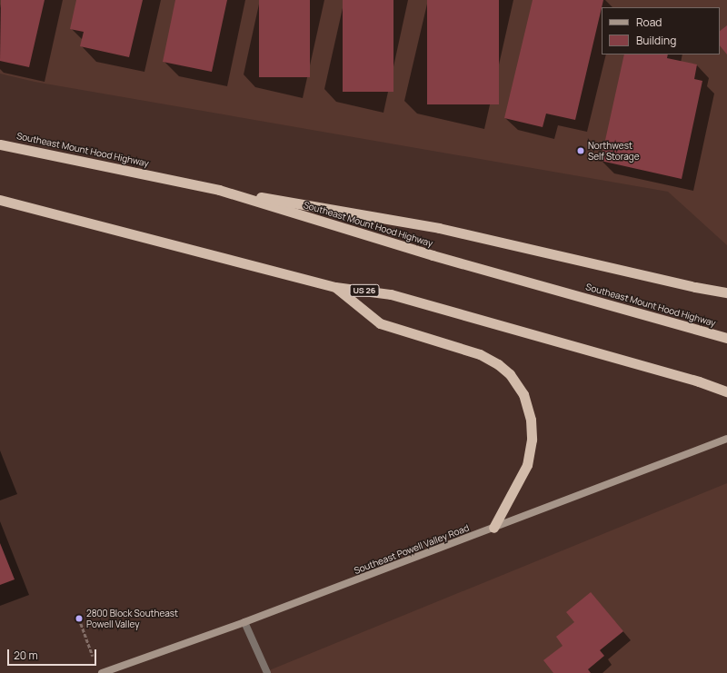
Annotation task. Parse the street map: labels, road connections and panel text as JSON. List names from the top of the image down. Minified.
{"streets":{"highway":["Southeast Mount Hood Highway","US 26"],"main road":["Southeast Powell Valley Road"]},"places":["Northwest Self Storage","2800 Block Southeast Powell Valley"],"legend":["Road","Building"],"scale_bar":"20 m"}
